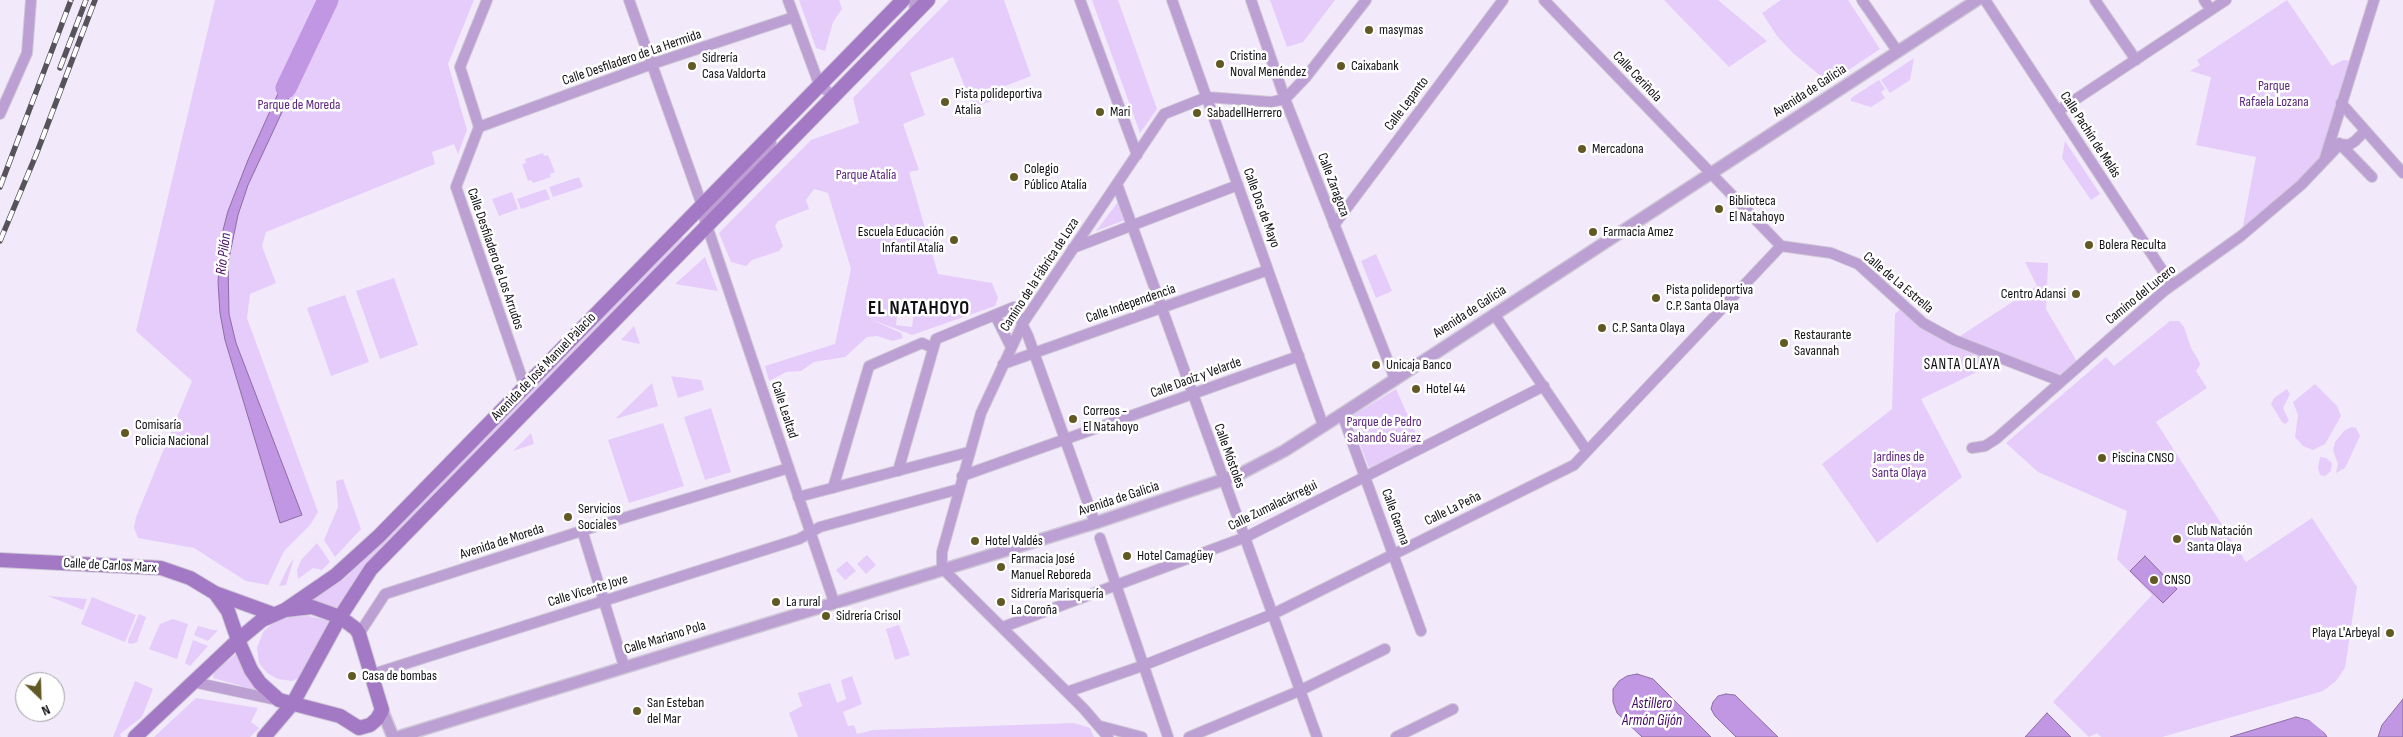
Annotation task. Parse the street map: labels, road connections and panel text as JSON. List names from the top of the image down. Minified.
{"streets":{"main road":["Avenida de José Manuel Palacio","Calle de Carlos Marx"],"street":["Calle Desfiladero de La Hermida","Calle Ceriñola","Avenida de Galicia","Calle Lepanto","Calle Pachín de Melás","Calle Zaragoza","Calle Dos de Mayo","Calle Desfiladero de Los Arrudos","Camino de la Fábrica de Loza","Calle de La Estrella","Camino del Lucero","Calle Independencia","Calle Daoíz y Velarde","Calle Lealtad","Calle Móstoles","Calle Zumalacárregui","Calle La Peña","Calle Gerona","Avenida de Moreda","Calle Vicente Jove","Calle Mariano Pola"]},"crossings":[["Calle Desfiladero de La Hermida","Calle Desfiladero de Los Arrudos"],["Calle Ceriñola","Avenida de Galicia"],["Avenida de Galicia","Calle Zaragoza"],["Avenida de Galicia","Calle Dos de Mayo"],["Avenida de Galicia","Camino de la Fábrica de Loza"],["Avenida de Galicia","Calle Móstoles"],["Avenida de Galicia","Calle Gerona"],["Avenida de Galicia","Calle Mariano Pola"],["Calle Lepanto","Calle Zaragoza"],["Calle Pachín de Melás","Camino del Lucero"],["Calle Dos de Mayo","Camino de la Fábrica de Loza"],["Calle Dos de Mayo","Calle Independencia"],["Calle Dos de Mayo","Calle Daoíz y Velarde"],["Calle Desfiladero de Los Arrudos","Avenida de José Manuel Palacio"],["Camino de la Fábrica de Loza","Calle Independencia"],["Camino de la Fábrica de Loza","Calle Daoíz y Velarde"],["Camino de la Fábrica de Loza","Calle Móstoles"],["Camino de la Fábrica de Loza","Calle Vicente Jove"],["Camino de la Fábrica de Loza","Calle Mariano Pola"],["Calle de La Estrella","Camino del Lucero"],["Calle de La Estrella","Calle La Peña"],["Calle Independencia","Calle Móstoles"],["Avenida de José Manuel Palacio","Calle Lealtad"],["Avenida de José Manuel Palacio","Calle de Carlos Marx"],["Calle Daoíz y Velarde","Calle Móstoles"],["Calle Lealtad","Avenida de Moreda"],["Calle Lealtad","Calle Vicente Jove"],["Calle Lealtad","Calle Mariano Pola"],["Calle Móstoles","Calle Zumalacárregui"],["Calle Móstoles","Calle La Peña"],["Calle Zumalacárregui","Calle Gerona"],["Calle La Peña","Calle Gerona"]],"districts":["EL NATAHOYO","SANTA OLAYA"],"water":["Río Pilón","Astillero Armón Gijón"],"parks":["Parque Rafaela Lozana","Parque de Moreda","Parque Atalía","Parque de Pedro Sabando Suárez","Jardines de Santa Olaya"],"places":["masymas","Cristina Noval Menéndez","Sidrería Casa Valdorta","Caixabank","Pista polideportiva Atalia","Mari","SabadellHerrero","Mercadona","Colegio Público Atalía","Biblioteca El Natahoyo","Farmacia Amez","Escuela Educación Infantil Atalía","Bolera Reculta","Centro Adansi","Pista polideportiva C.P. Santa Olaya","C.P. Santa Olaya","Restaurante Savannah","Unicaja Banco","Hotel 44","Correos - El Natahoyo","Comisaría Policia Nacional","Piscina CNSO","Servicios Sociales","Club Natación Santa Olaya","Hotel Valdés","Hotel Camagüey","Farmacia José Manuel Reboreda","CNSO","La rural","Sidrería Marisquería La Coroña","Sidrería Crisol","Playa L'Arbeyal","Casa de bombas","San Esteban del Mar"],"north":"bottom right"}
